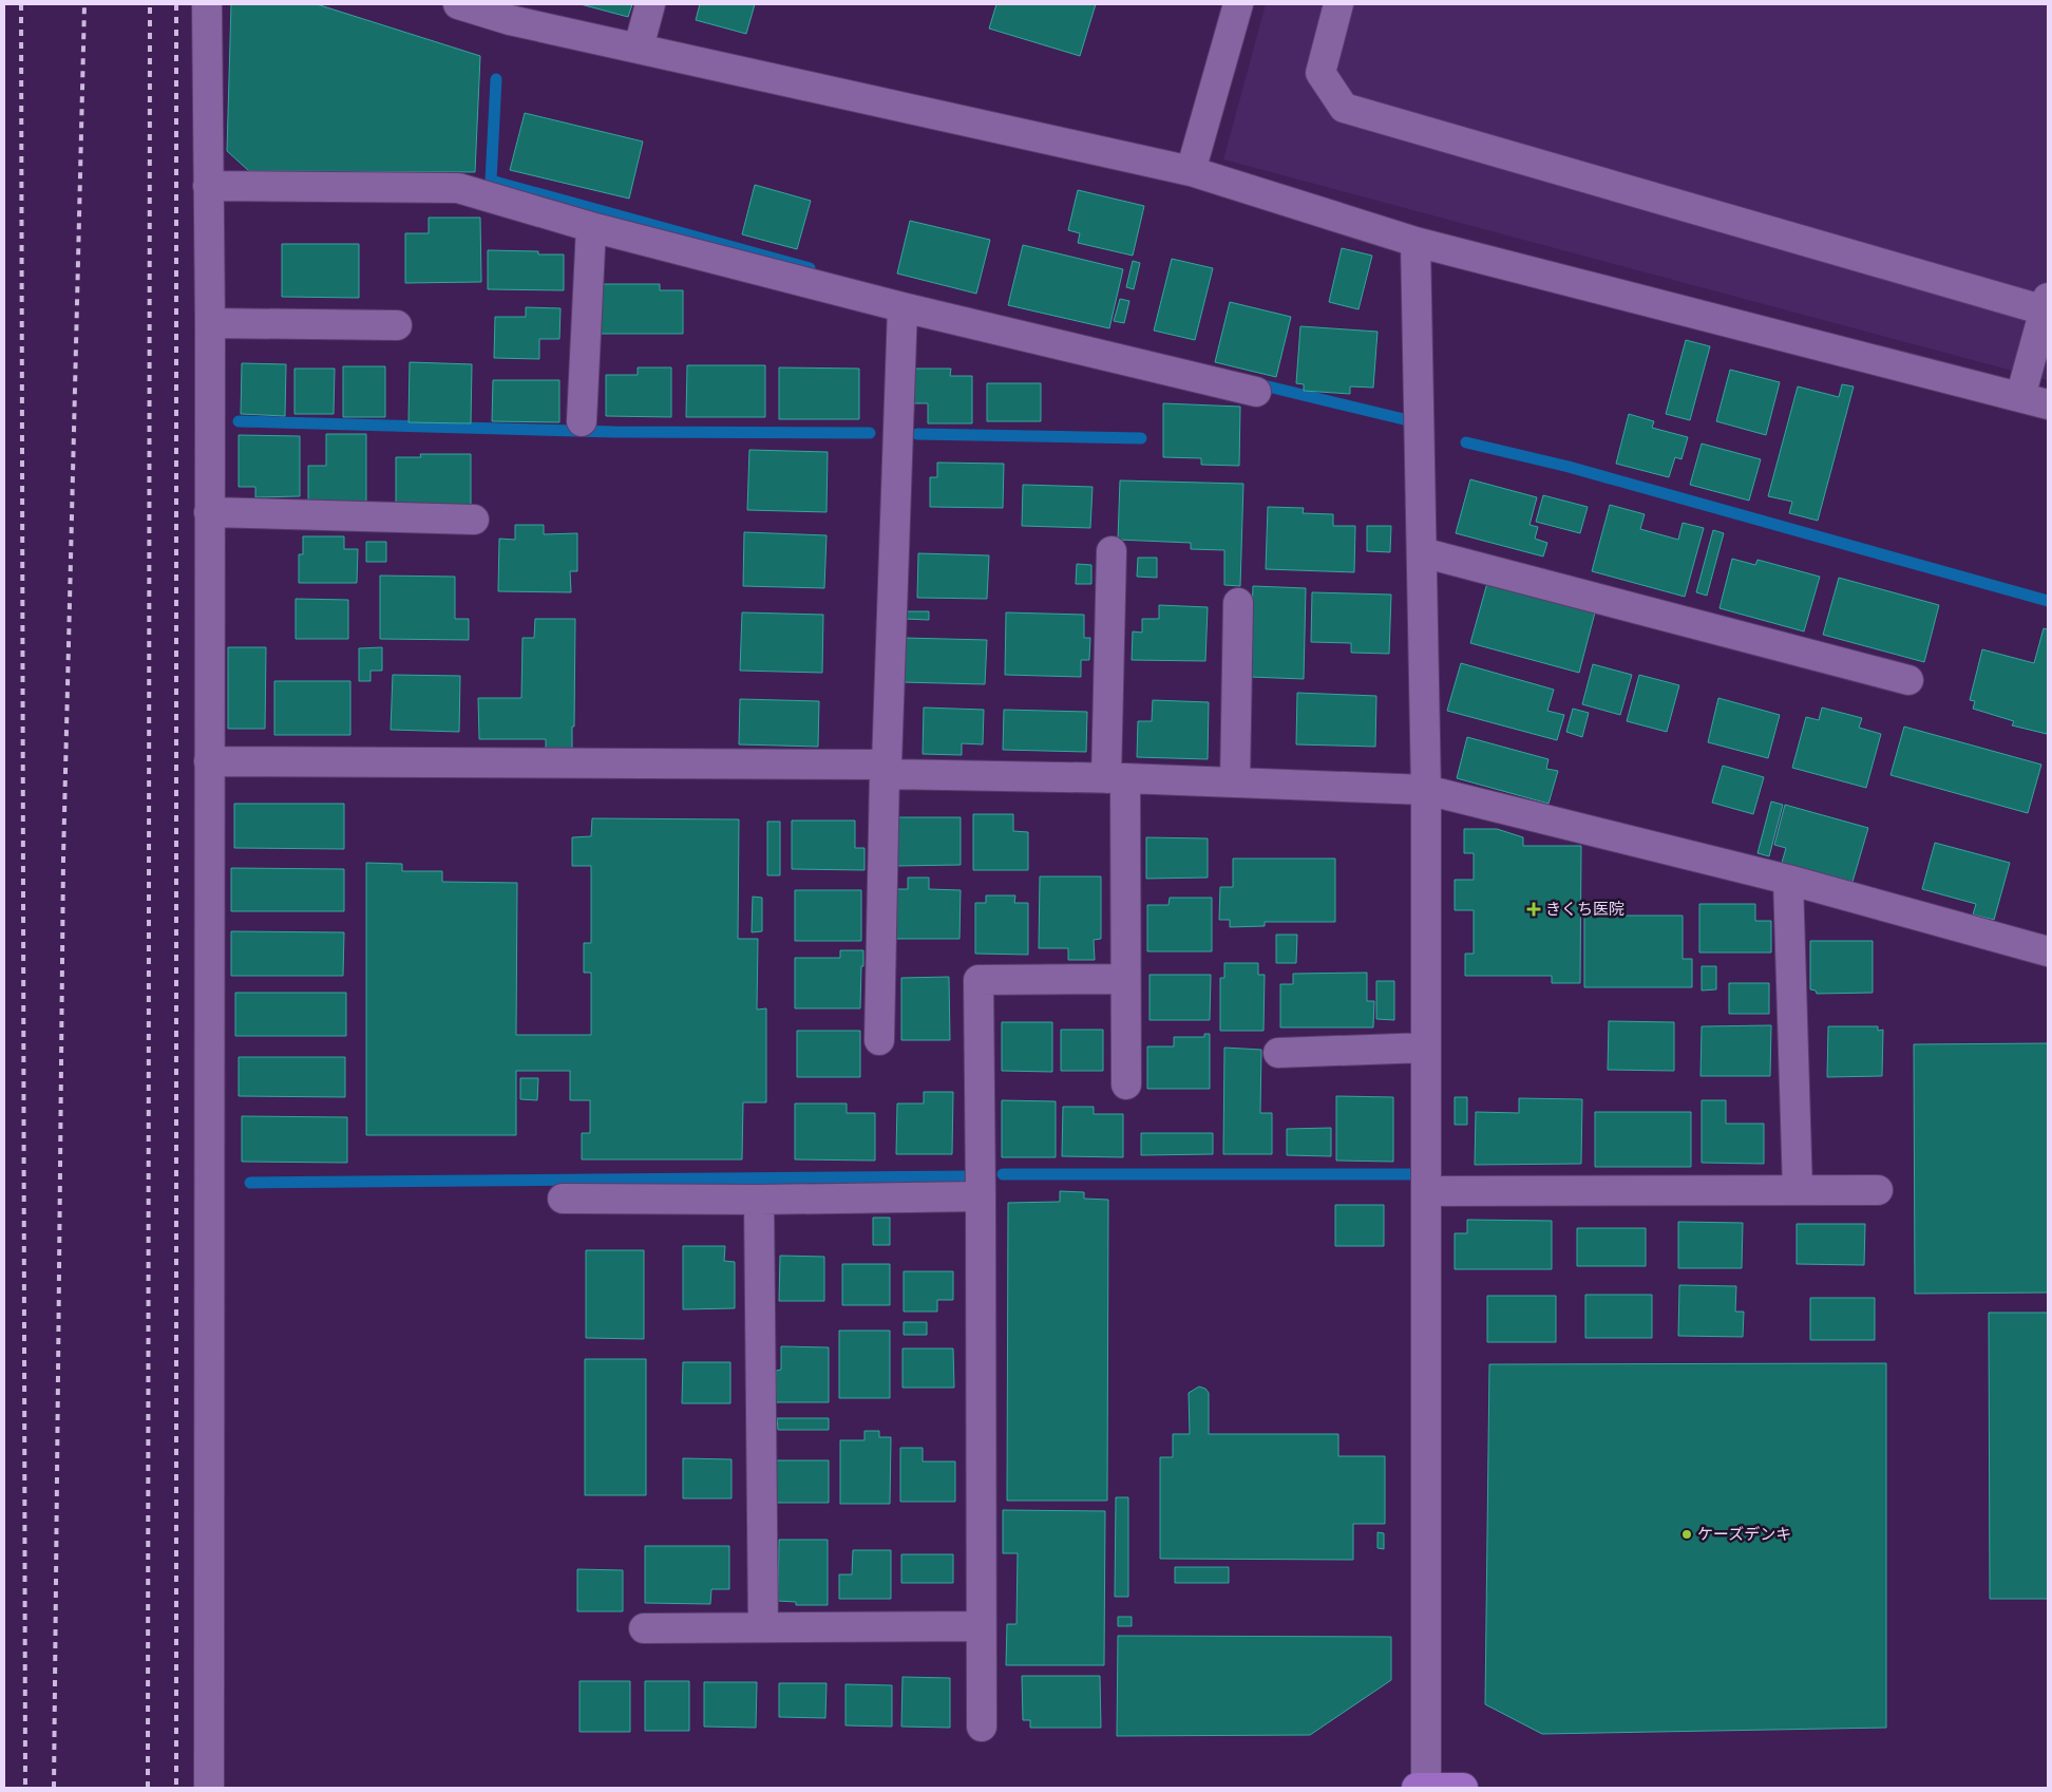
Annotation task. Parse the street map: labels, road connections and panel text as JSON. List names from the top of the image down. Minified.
{"places":{"health":["きくち医院"],"other":["ケーズデンキ"]}}
